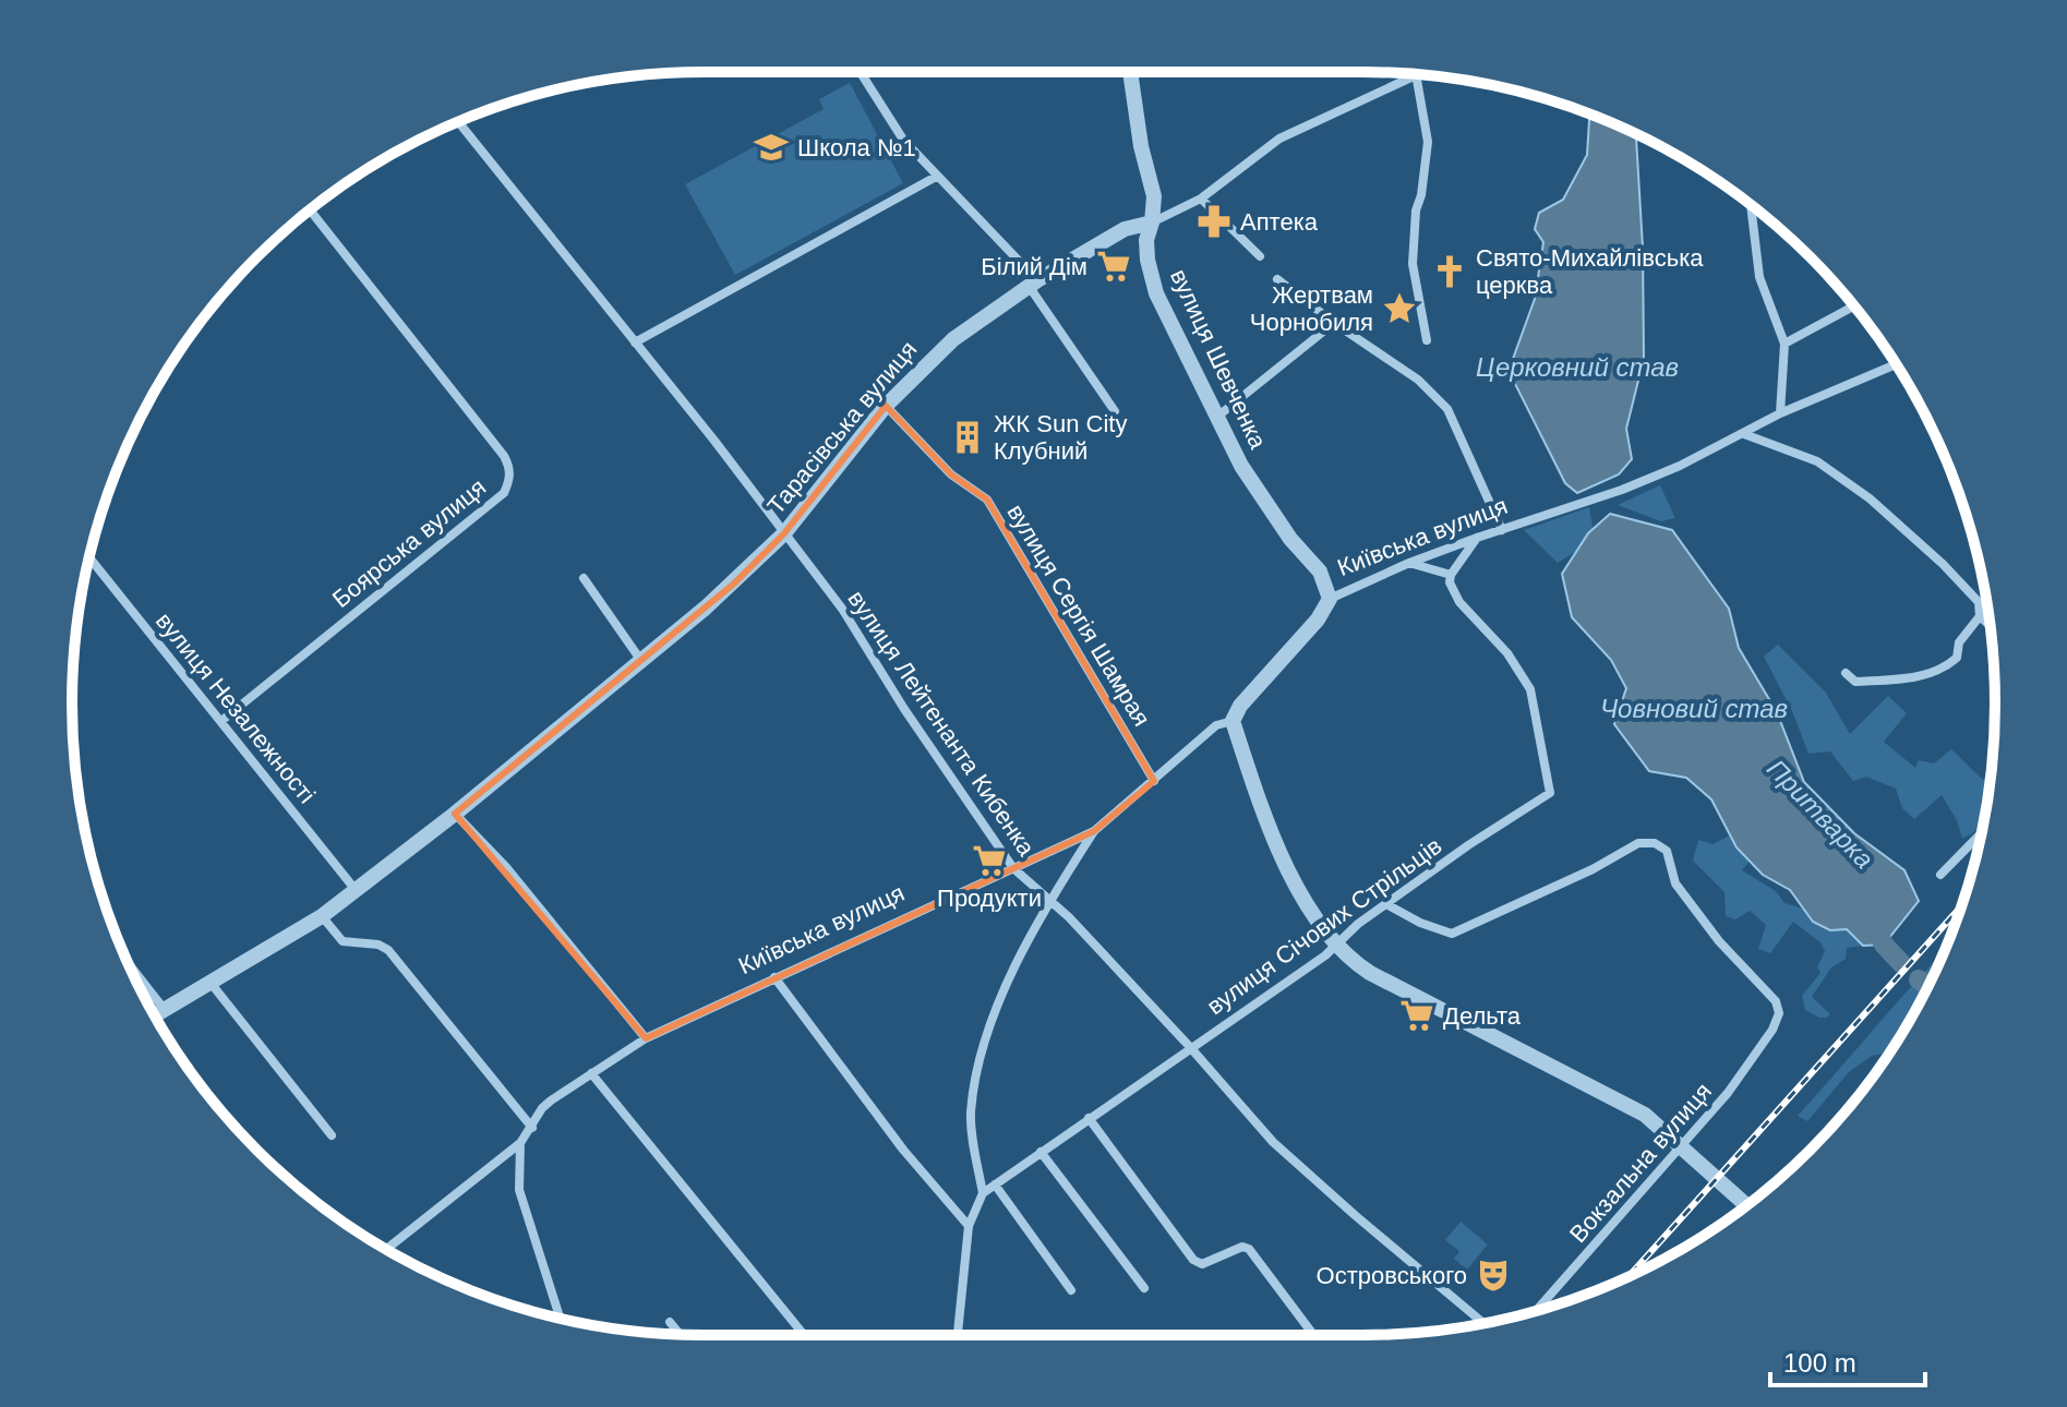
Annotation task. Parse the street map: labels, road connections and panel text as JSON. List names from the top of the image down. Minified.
{"streets":{"street":["вулиця Шевченка","Тарасівська вулиця","Київська вулиця","Боярська вулиця","вулиця Сергія Шамрая","вулиця Незалежності","вулиця Лейтенанта Кибенка","вулиця Січових Стрільців","Вокзальна вулиця"]},"crossings":[["вулиця Шевченка","Тарасівська вулиця"],["вулиця Шевченка","Київська вулиця"],["Тарасівська вулиця","вулиця Сергія Шамрая"],["Тарасівська вулиця","вулиця Незалежності"],["Тарасівська вулиця","вулиця Лейтенанта Кибенка"],["Київська вулиця","вулиця Сергія Шамрая"],["Київська вулиця","вулиця Лейтенанта Кибенка"],["Боярська вулиця","вулиця Незалежності"],["вулиця Лейтенанта Кибенка","вулиця Січових Стрільців"],["вулиця Січових Стрільців","Вокзальна вулиця"]],"water":["Церковний став","Човновий став","Притварка"],"places":{"school or university":["Школа №1"],"pharmacy":["Аптека"],"supermarket":["Білий Дім","Продукти","Дельта"],"church":["Свято-Михайлівська церква"],"place":["Жертвам Чорнобиля"],"building":["ЖК Sun City Клубний"],"theatre":["Островського"]},"scale_bar":"100 m"}
